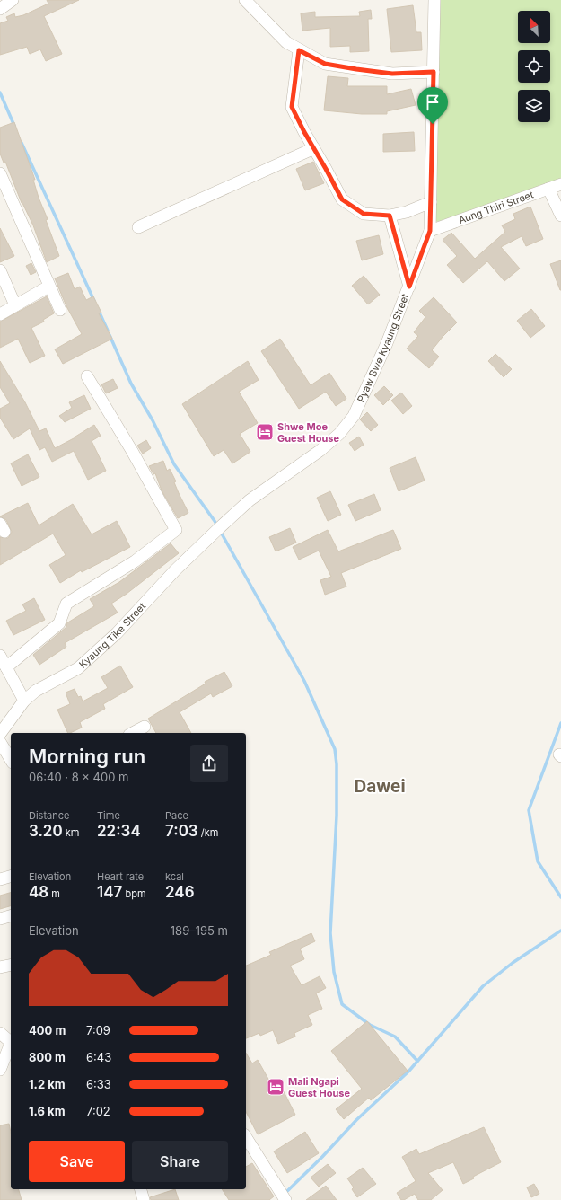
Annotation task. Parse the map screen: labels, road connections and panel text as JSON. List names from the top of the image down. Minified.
{"streets":{"street":["Aung Thiri Street","Pyaw Bwe Kyaung Street","Kyaung Tike Street"]},"crossings":[["Aung Thiri Street","Pyaw Bwe Kyaung Street"],["Pyaw Bwe Kyaung Street","Kyaung Tike Street"]],"districts":["Dawei"],"places":{"hotel":["Shwe Moe Guest House","Mali Ngapi Guest House"]},"north":"top left","page":{"heading":["Morning run","06:40 · 8 × 400 m"],"stats":[["Distance","3.20 km"],["Time","22:34"],["Pace","7:03 /km"],["Elevation","48 m"],["Heart rate","147 bpm"],["kcal","246"]],"chart":["Elevation","189–195 m"],"list":[{"name":"400 m","note":"7:09"},{"name":"800 m","note":"6:43"},{"name":"1.2 km","note":"6:33"},{"name":"1.6 km","note":"7:02"}],"buttons":["Save","Share"]}}
